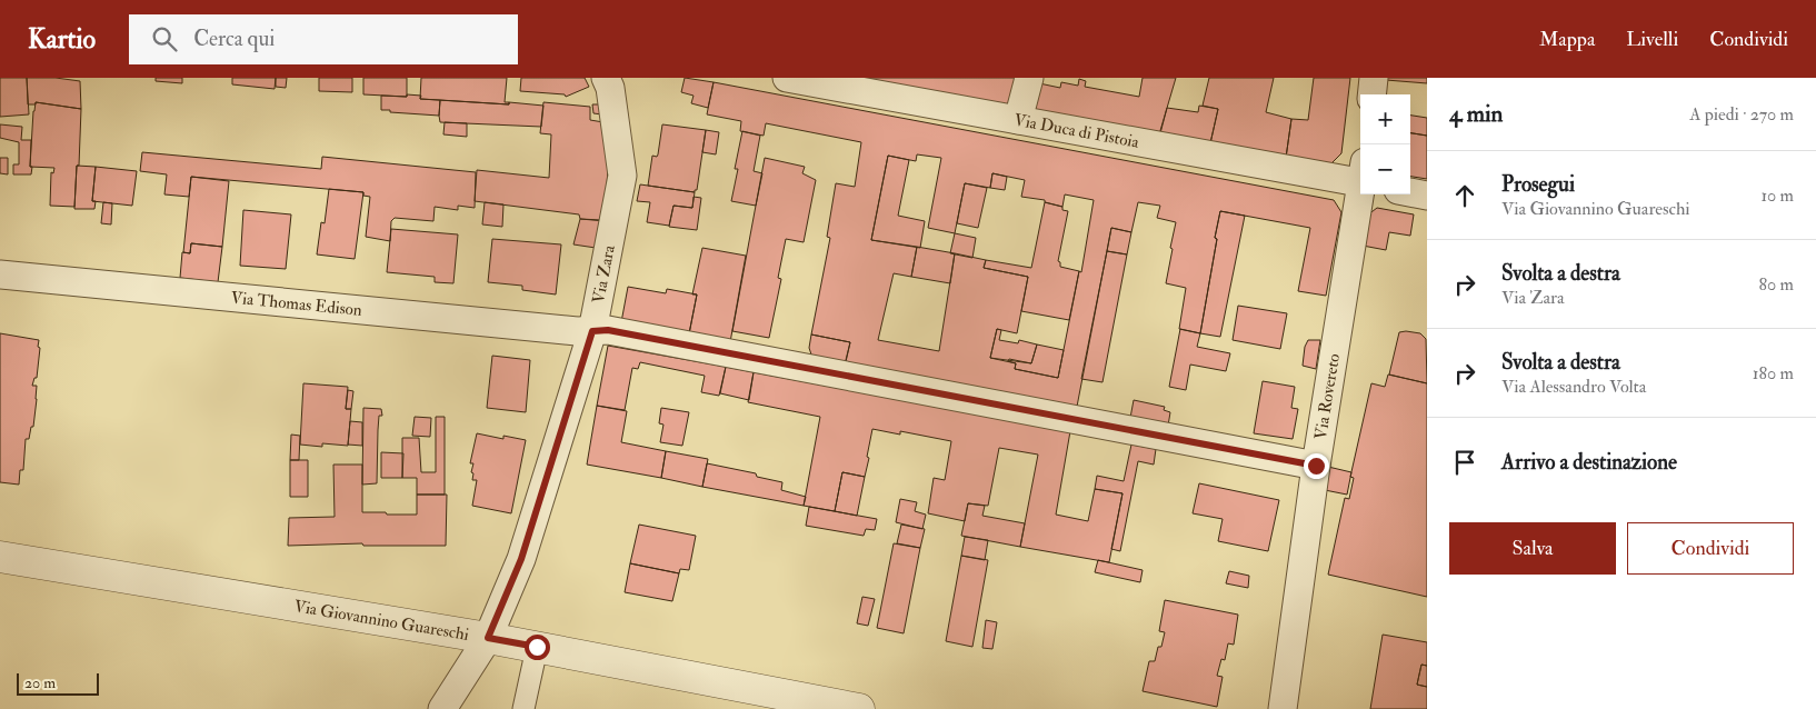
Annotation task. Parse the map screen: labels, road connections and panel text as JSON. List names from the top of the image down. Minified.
{"streets":{"street":["Via Duca di Pistoia","Via Zara","Via Thomas Edison","Via Rovereto","Via Giovannino Guareschi"]},"crossings":[["Via Zara","Via Thomas Edison"],["Via Zara","Via Giovannino Guareschi"],["Via Thomas Edison","Via Rovereto"]],"scale_bar":"20 m","page":{"header":"Kartio","search":"Cerca qui","nav":["Mappa","Livelli","Condividi"],"heading":["4 min","A piedi · 270 m"],"map_buttons":["+","−"],"list":[["Prosegui","Via Giovannino Guareschi","10 m"],["Svolta a destra","Via Zara","80 m"],["Svolta a destra","Via Alessandro Volta","180 m"],"Arrivo a destinazione"],"buttons":["Salva","Condividi"],"scale":"20 m"}}
